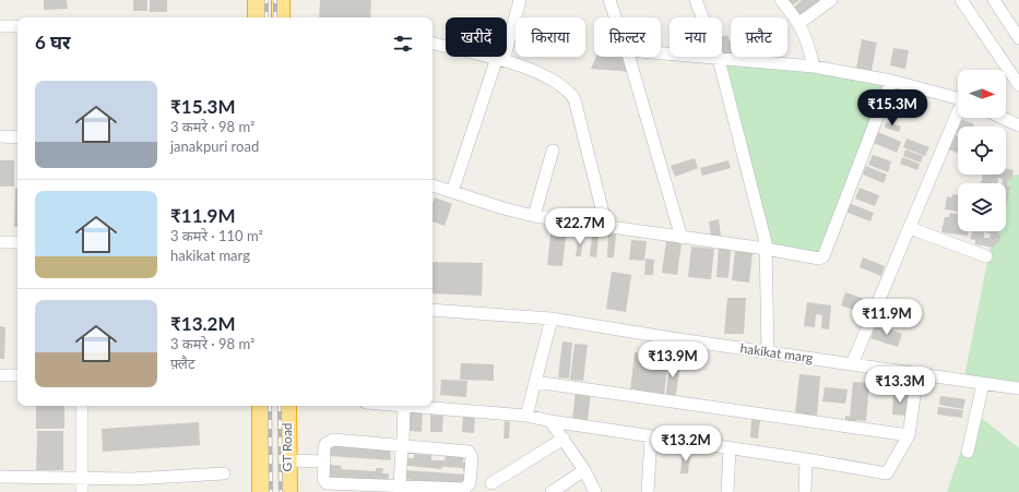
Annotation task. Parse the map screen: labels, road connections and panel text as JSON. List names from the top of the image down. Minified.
{"streets":{"highway":["GT Road"],"street":["hakikat marg"]},"north":"right","page":{"chip":["खरीदें","किराया","फ़िल्टर","नया","फ़्लैट"],"heading":"6 घर","list":[{"name":"₹15.3M","note":"3 कमरे · 98 m² · janakpuri road"},{"name":"₹11.9M","note":"3 कमरे · 110 m² · hakikat marg"},{"name":"₹13.2M","note":"3 कमरे · 98 m² · फ़्लैट"}],"price":["₹15.3M","₹22.7M","₹11.9M","₹13.9M","₹13.3M","₹13.2M"]}}
